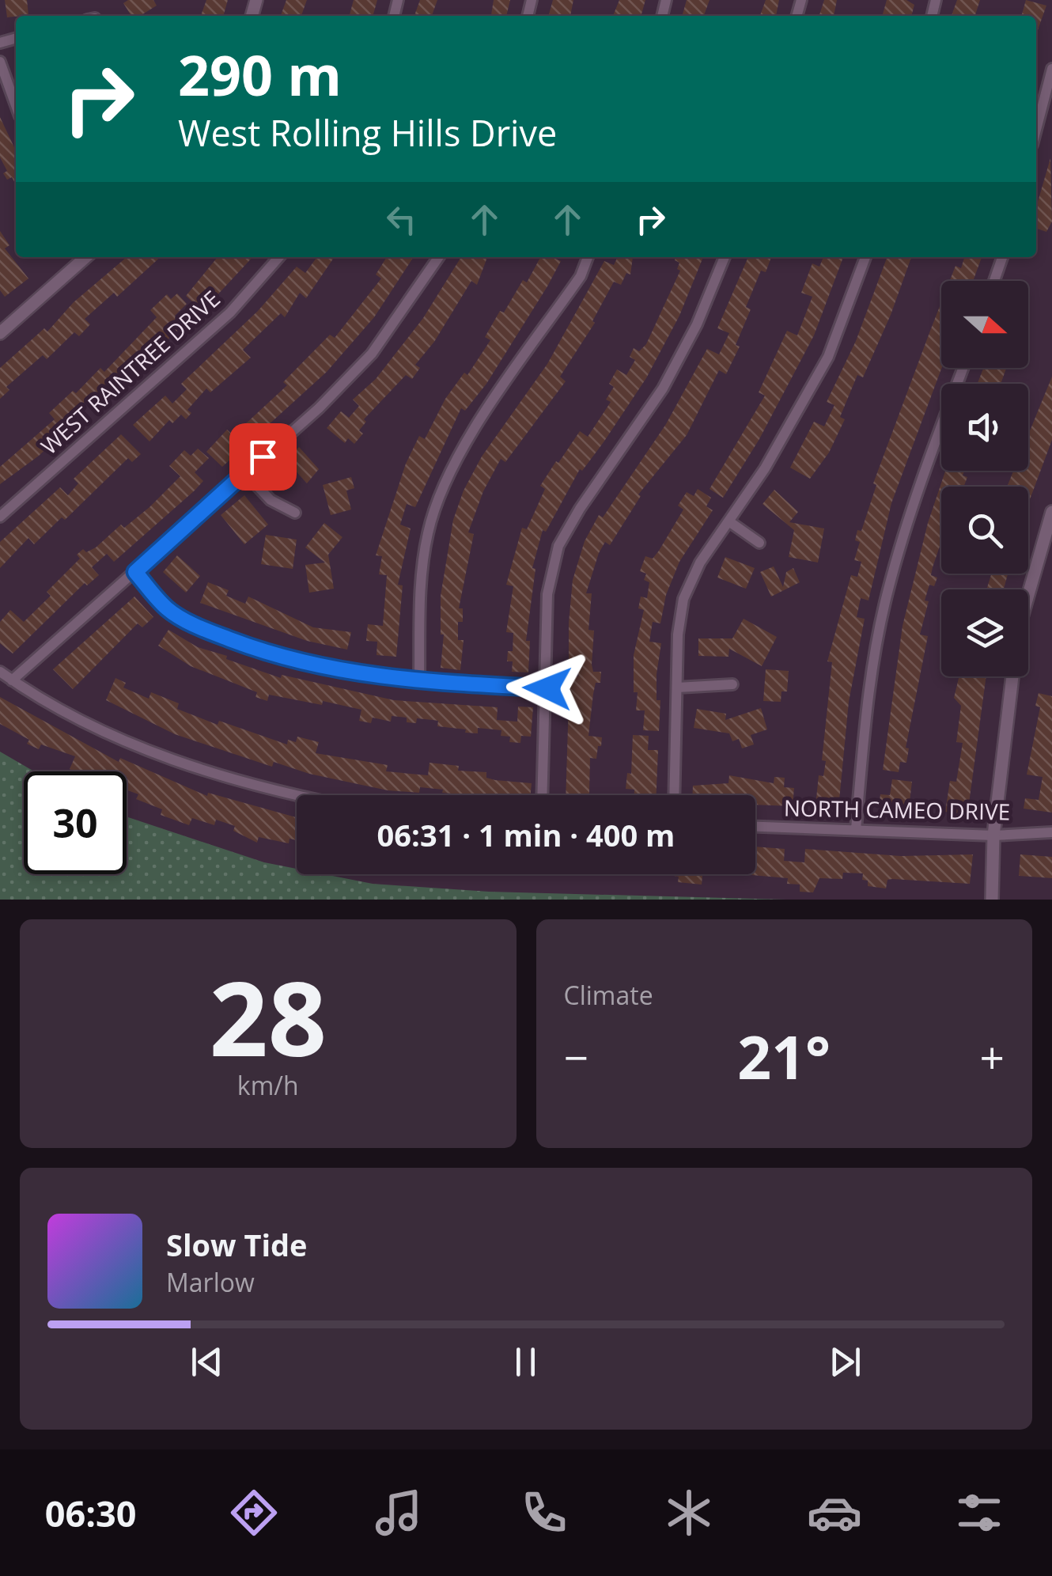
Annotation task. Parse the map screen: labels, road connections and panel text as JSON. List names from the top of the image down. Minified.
{"streets":{"street":["WEST RAINTREE DRIVE","NORTH CAMEO DRIVE"]},"north":"right","page":{"turn":["290 m","West Rolling Hills Drive"],"limit":"30","trip":"06:31 · 1 min · 400 m","tile":[["28","km/h"],"Climate"],"heat":["−","21°","+"],"song":["Slow Tide","Marlow"],"tabs":"06:30"}}
